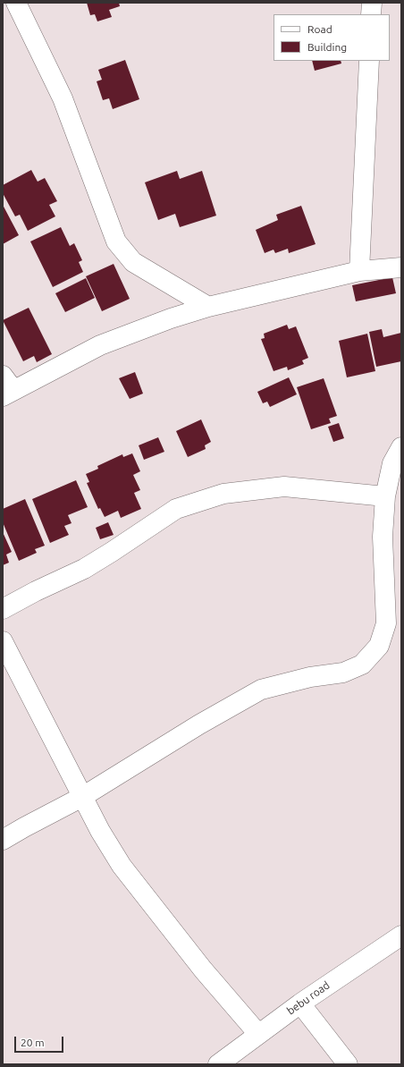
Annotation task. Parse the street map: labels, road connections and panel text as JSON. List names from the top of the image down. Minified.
{"streets":{"street":["bebu road"]},"legend":["Road","Building"],"scale_bar":"20 m"}
